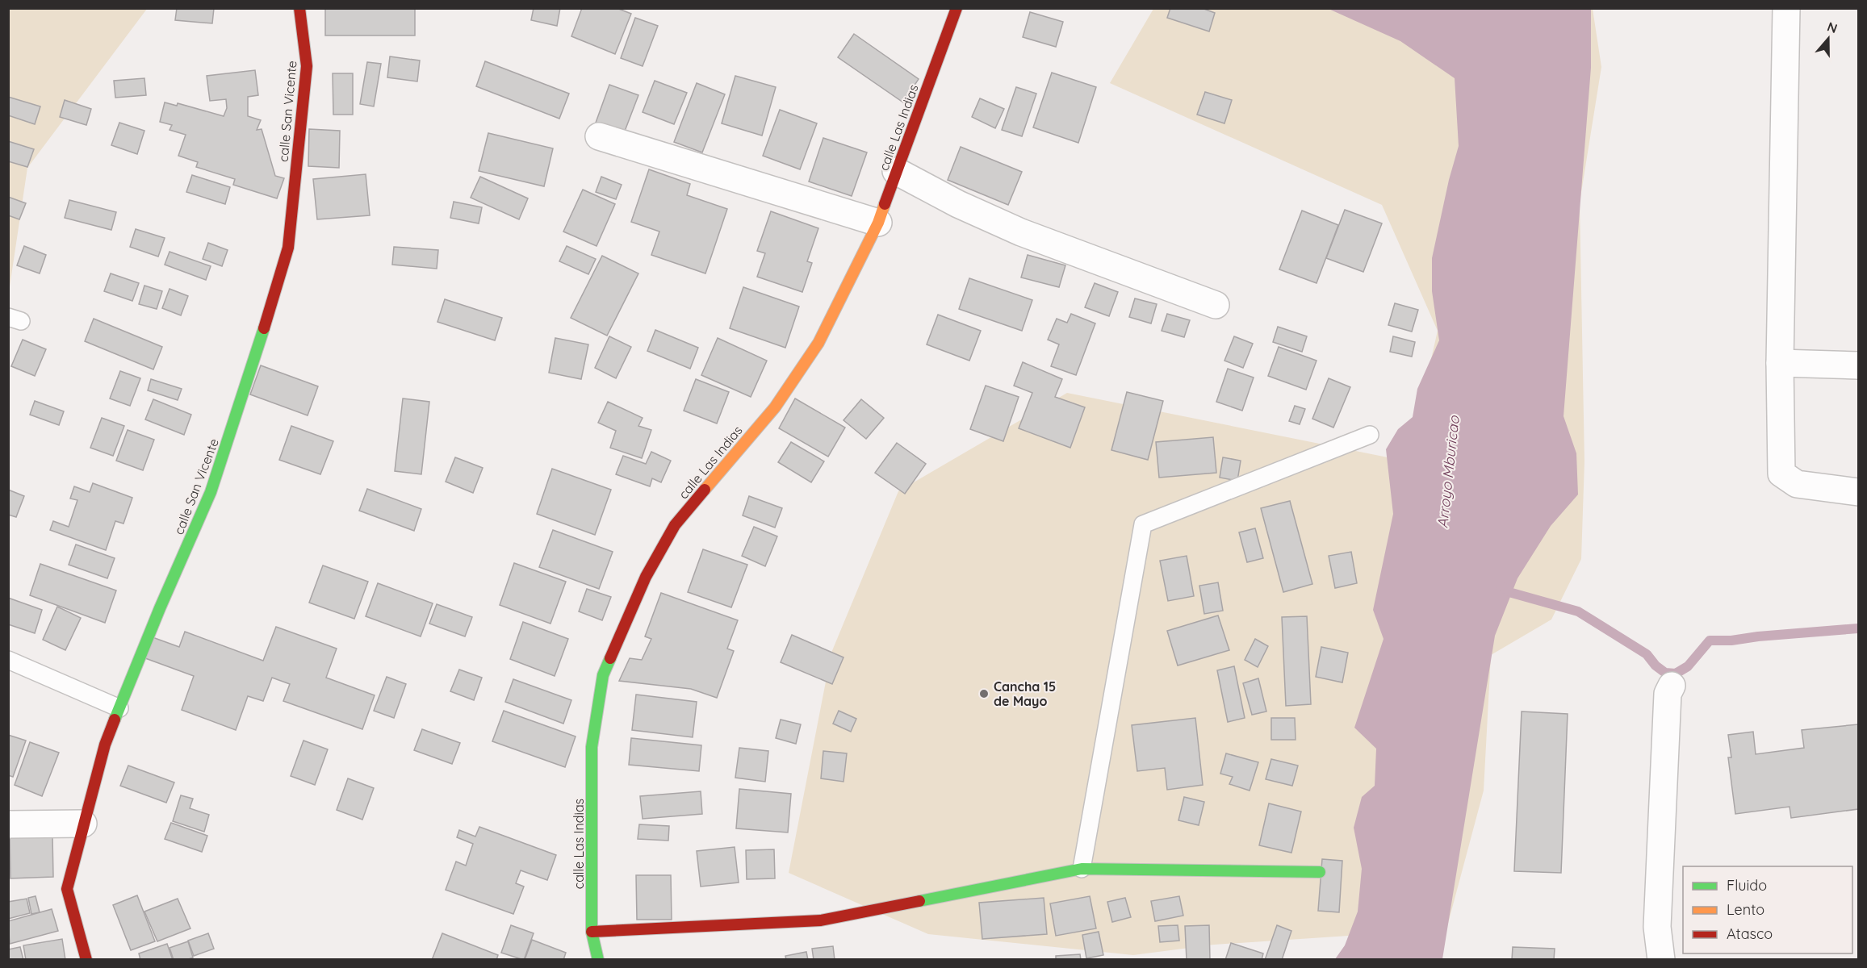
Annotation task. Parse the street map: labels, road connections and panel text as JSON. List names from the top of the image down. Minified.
{"streets":{"street":["calle San Vicente","calle Las Indias"]},"water":["Arroyo Mburicao"],"places":["Cancha 15 de Mayo"],"legend":["Fluido","Lento","Atasco"],"north":"top"}
